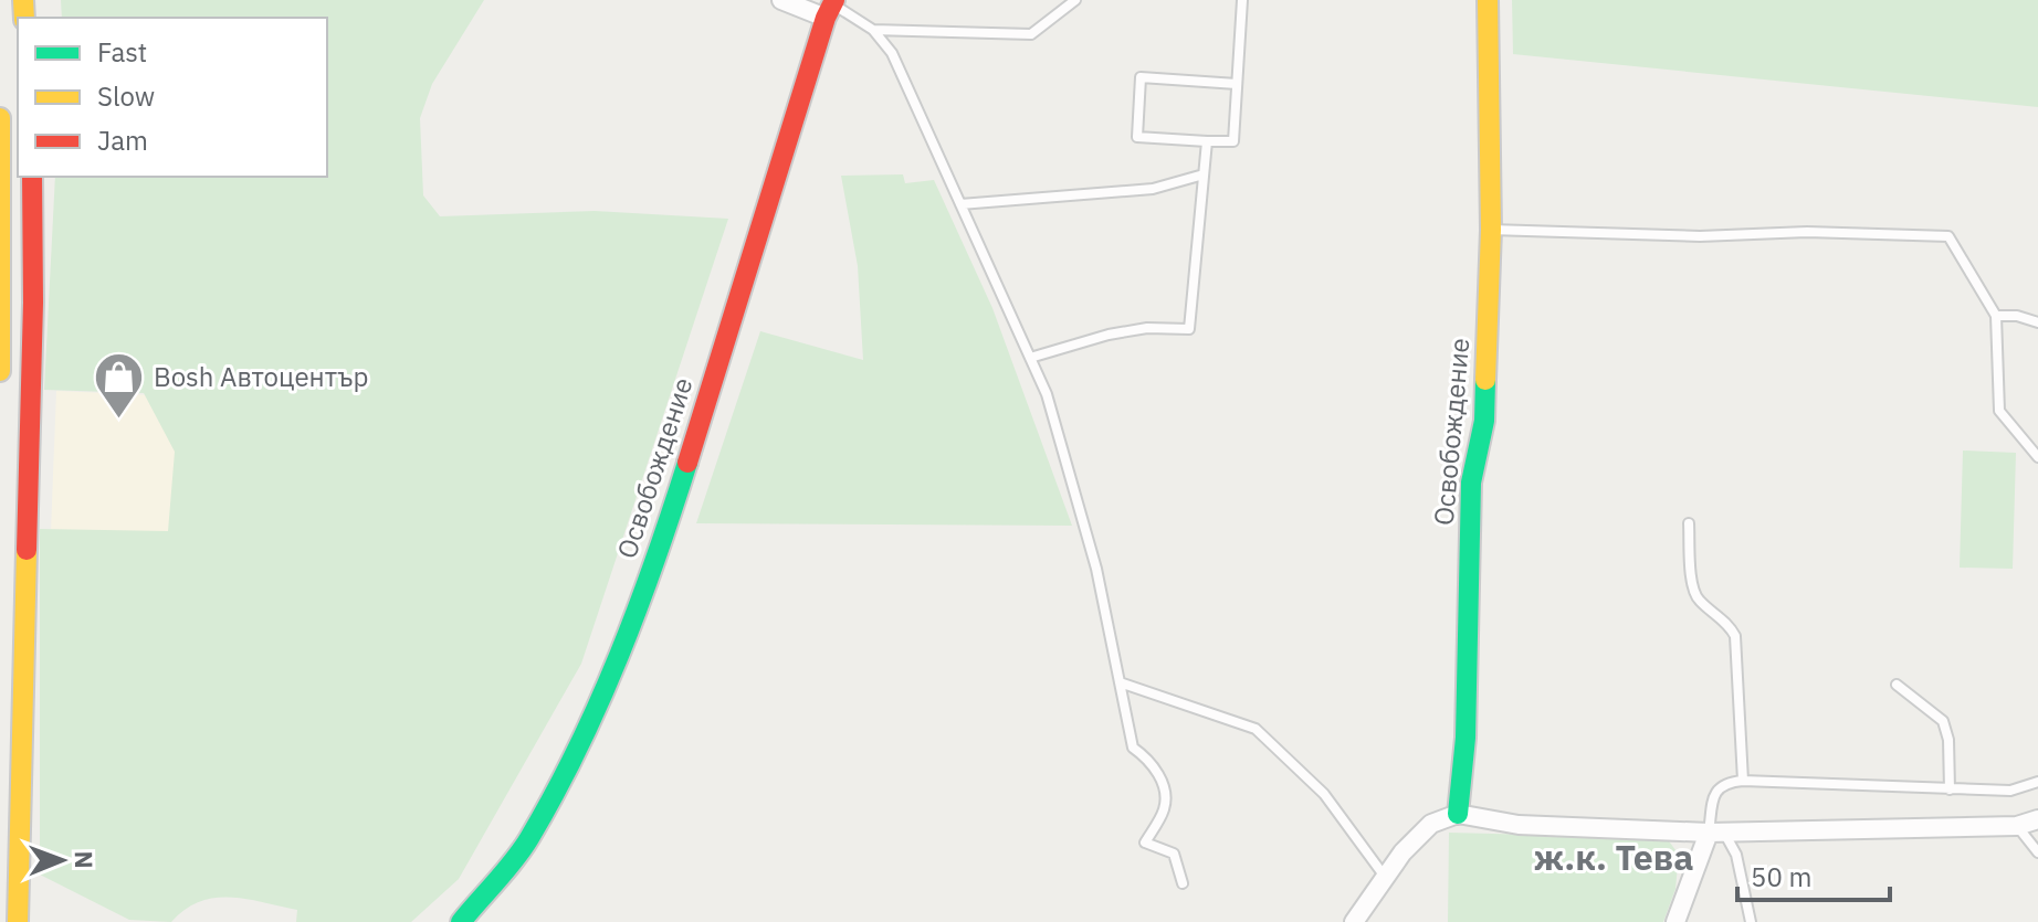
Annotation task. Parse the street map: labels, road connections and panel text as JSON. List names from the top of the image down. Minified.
{"streets":{"street":["Освобождение"]},"districts":["ж.к. Тева"],"places":{"shop":["Bosh Автоцентър"]},"legend":["Fast","Slow","Jam"],"scale_bar":"50 m","north":"right"}
